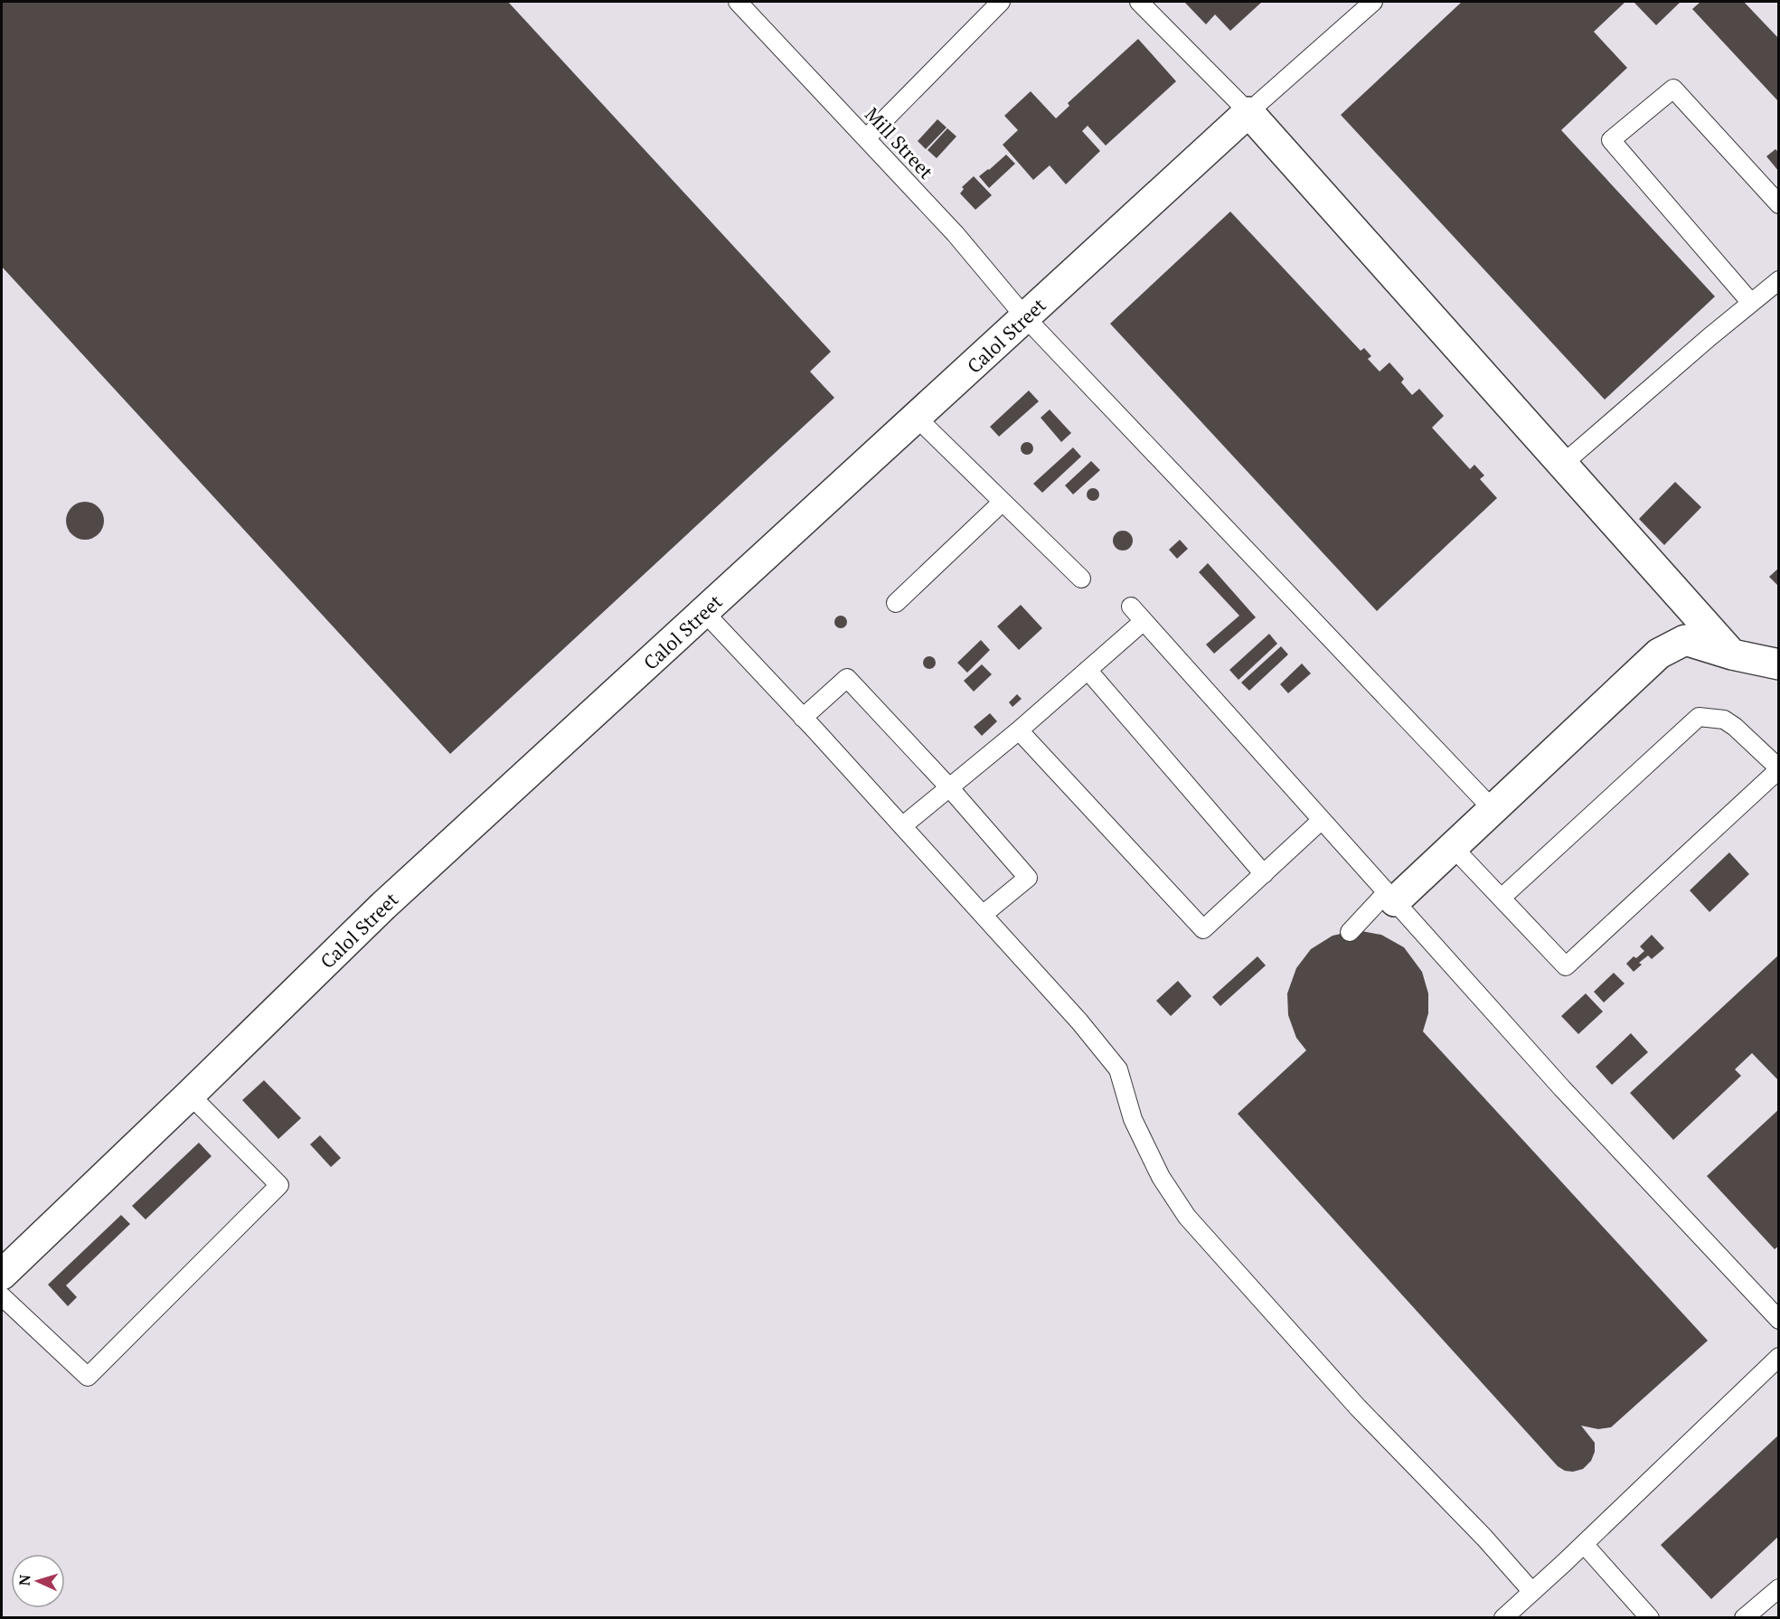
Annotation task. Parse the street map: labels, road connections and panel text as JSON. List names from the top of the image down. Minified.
{"streets":{"street":["Calol Street"],"lane":["Mill Street"]},"crossings":[["Mill Street","Calol Street"]],"north":"left"}
